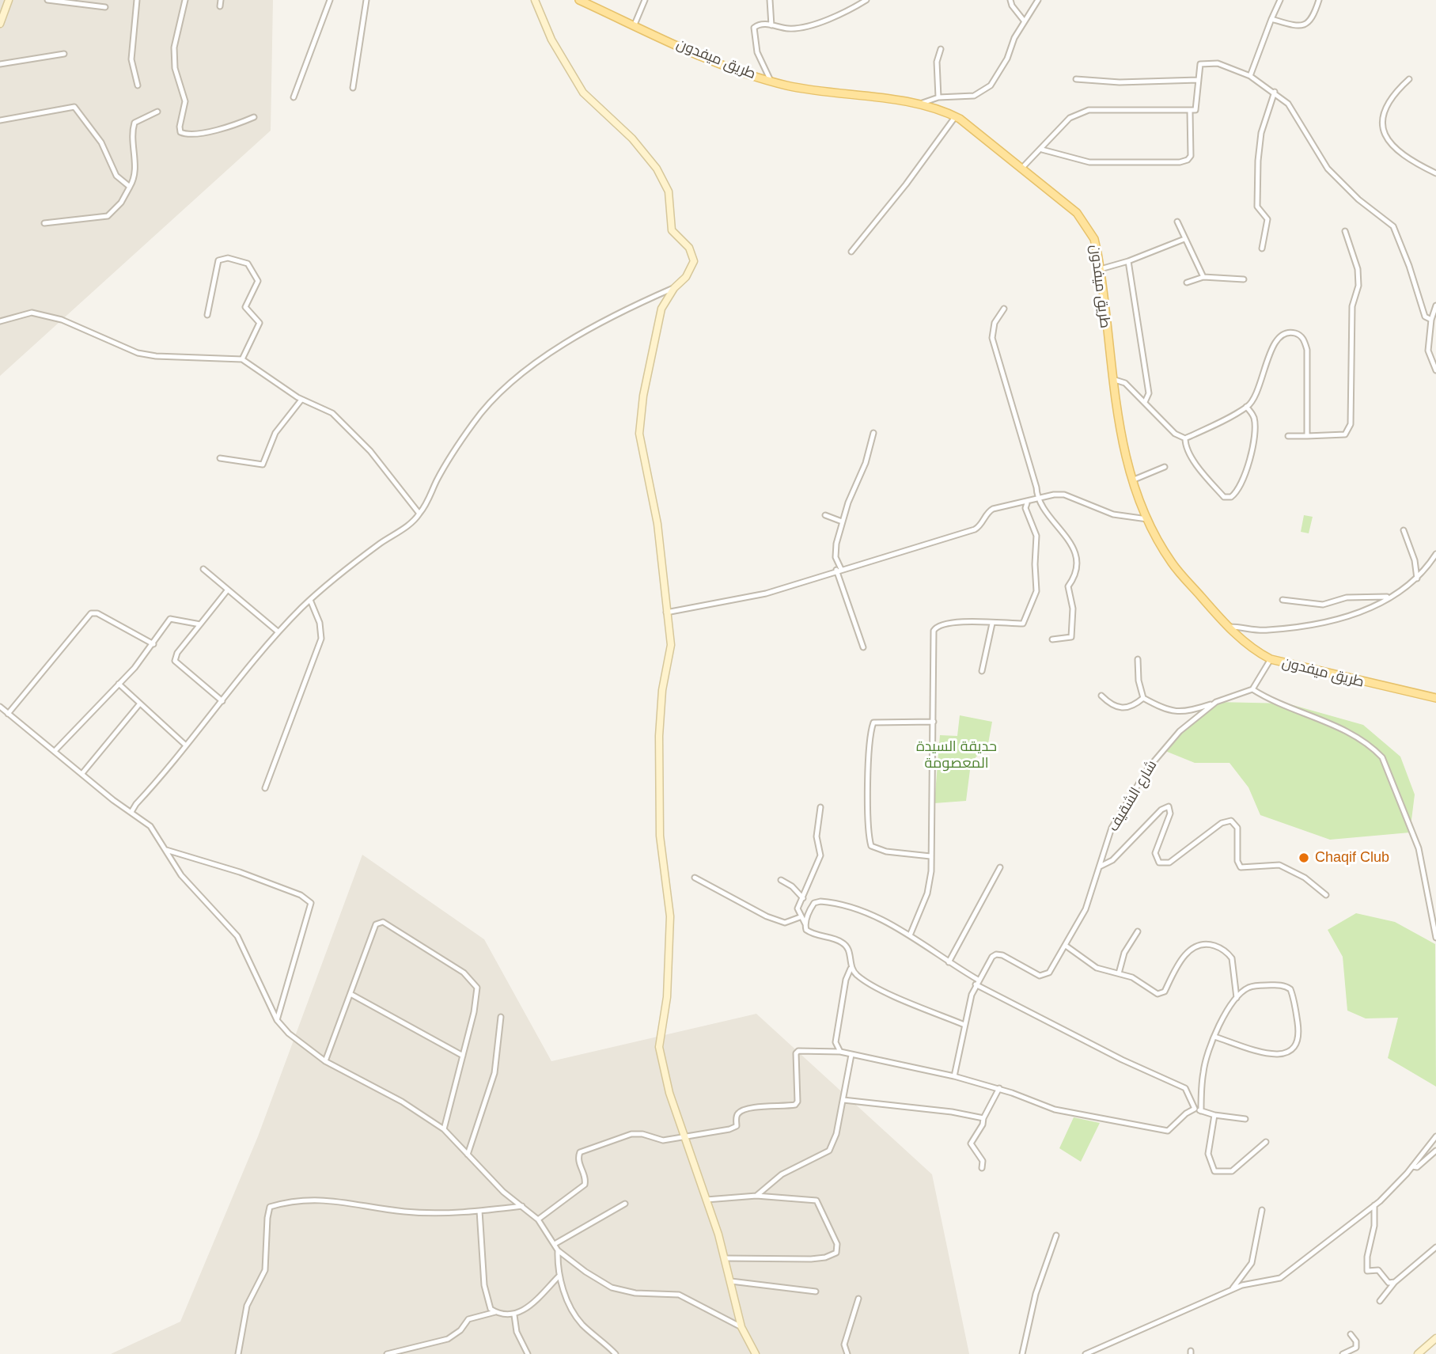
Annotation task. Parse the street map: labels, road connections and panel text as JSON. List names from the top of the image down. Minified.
{"streets":{"main road":["طريق ميفدون"],"street":["شارع الشقيف"]},"parks":["حديقة السيدة المعصومة"],"places":["Chaqif Club"]}
